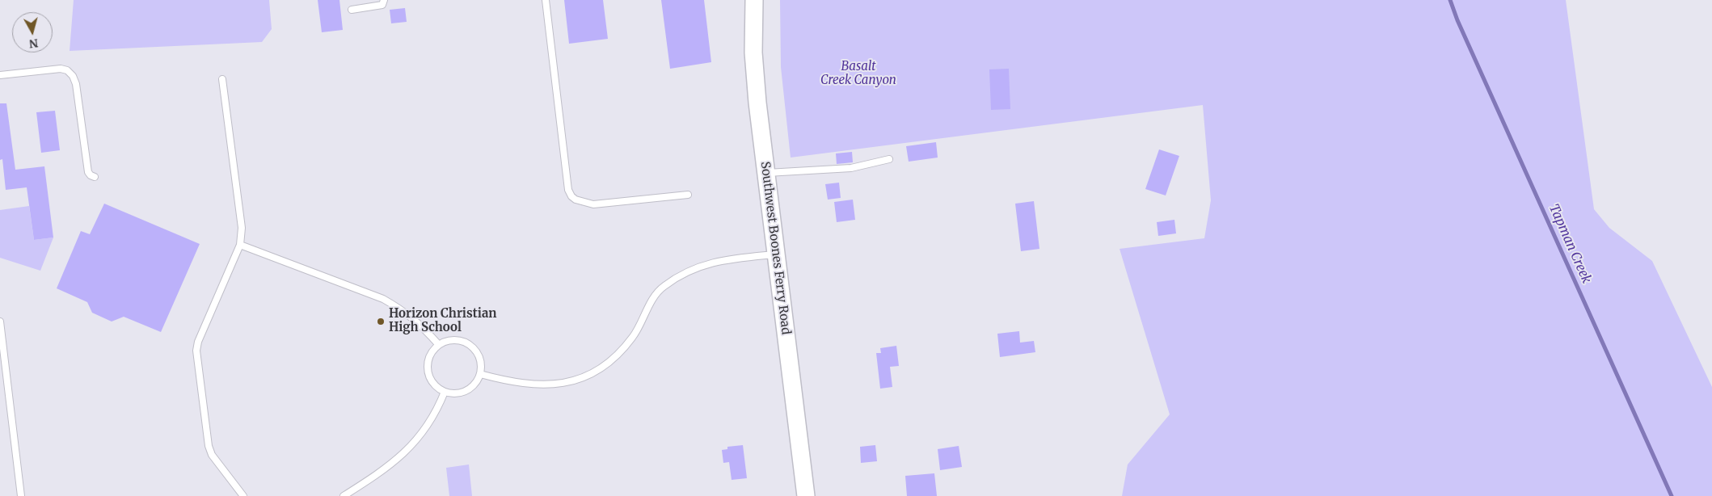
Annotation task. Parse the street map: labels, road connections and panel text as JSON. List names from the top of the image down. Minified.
{"streets":{"main road":["Southwest Boones Ferry Road"]},"water":["Tapman Creek"],"parks":["Basalt Creek Canyon"],"places":["Horizon Christian High School"],"north":"bottom"}
